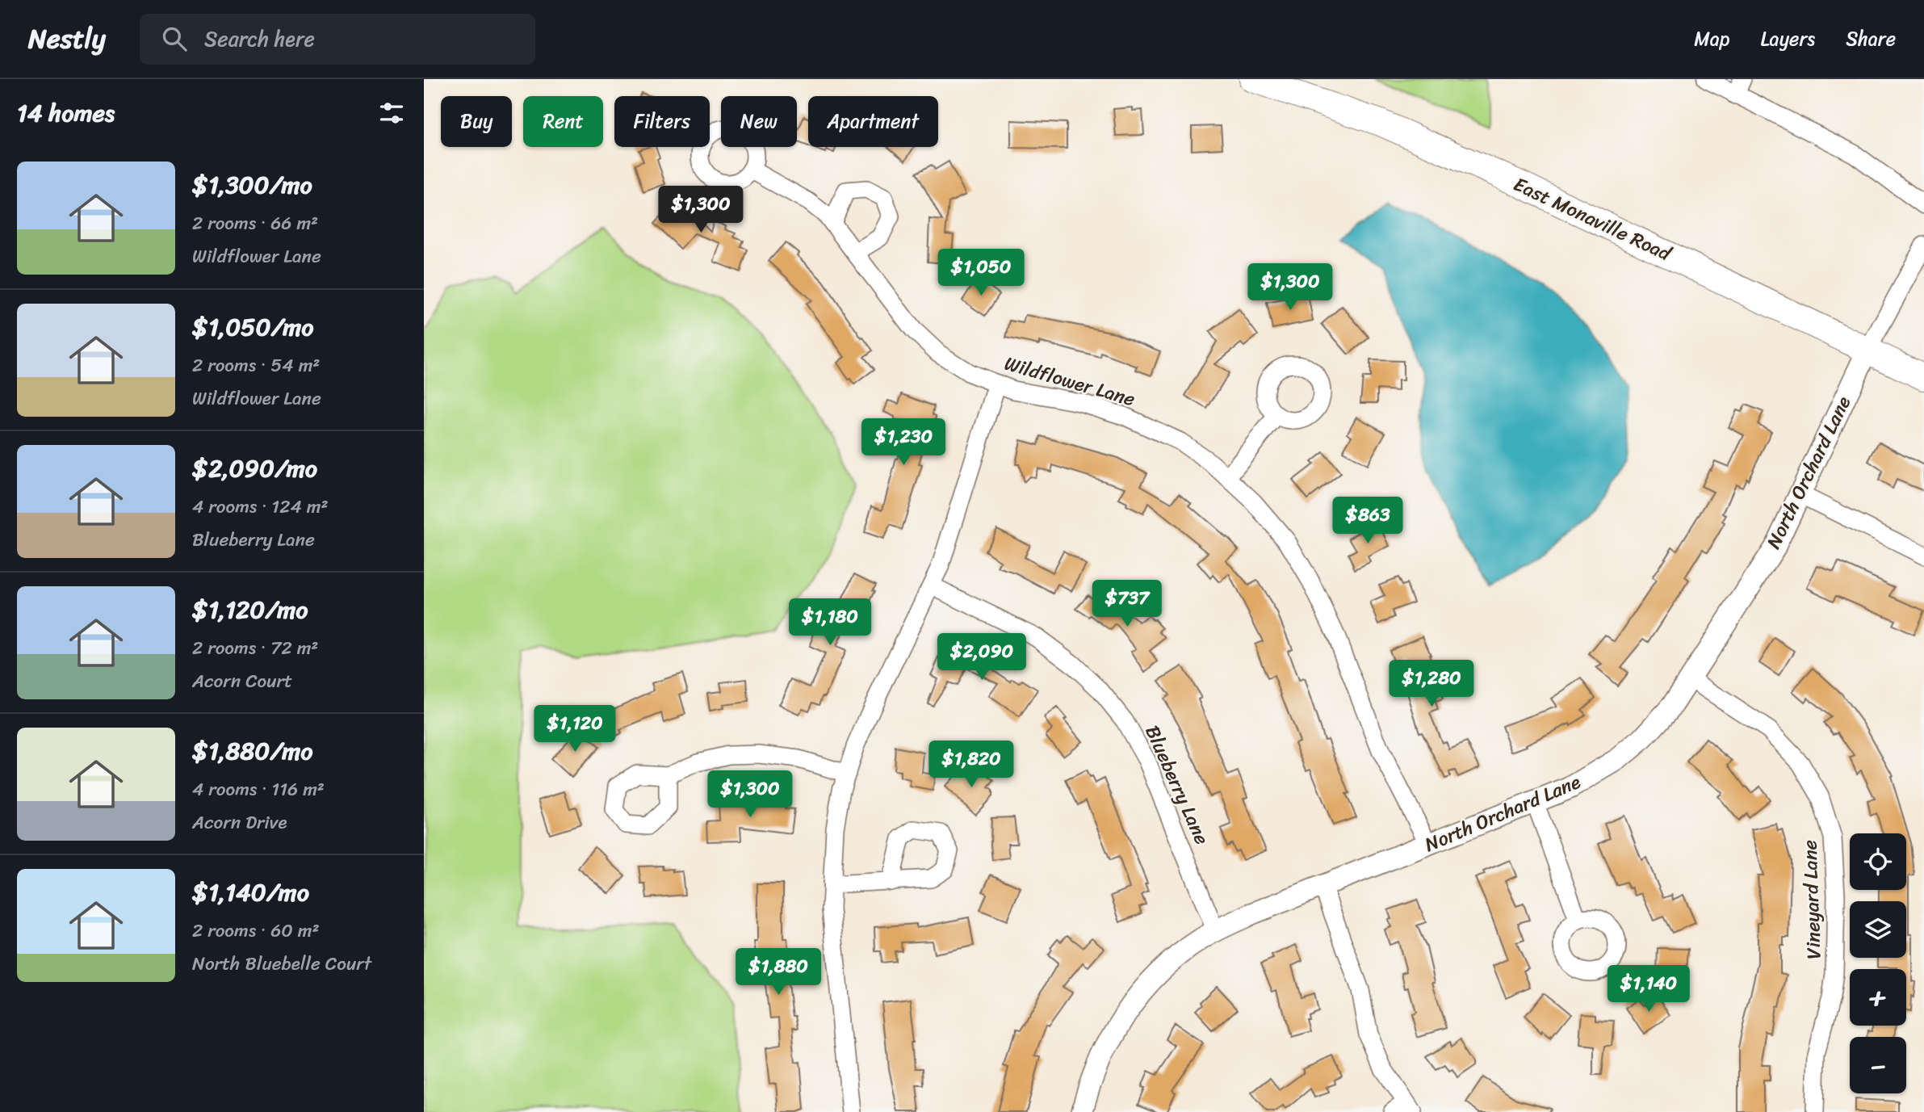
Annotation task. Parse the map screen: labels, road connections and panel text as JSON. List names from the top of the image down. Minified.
{"streets":{"main road":["East Monaville Road"],"street":["Wildflower Lane","North Orchard Lane","Blueberry Lane","Vineyard Lane"]},"crossings":[["East Monaville Road","North Orchard Lane"],["Wildflower Lane","North Orchard Lane"],["North Orchard Lane","Blueberry Lane"],["North Orchard Lane","Vineyard Lane"]],"page":{"header":"Nestly","search":"Search here","nav":["Map","Layers","Share"],"heading":"14 homes","chip":["Buy","Rent","Filters","New","Apartment"],"list":[{"name":"$1,300/mo","note":"2 rooms · 66 m² · Wildflower Lane"},{"name":"$1,050/mo","note":"2 rooms · 54 m² · Wildflower Lane"},{"name":"$2,090/mo","note":"4 rooms · 124 m² · Blueberry Lane"},{"name":"$1,120/mo","note":"2 rooms · 72 m² · Acorn Court"},{"name":"$1,880/mo","note":"4 rooms · 116 m² · Acorn Drive"},{"name":"$1,140/mo","note":"2 rooms · 60 m² · North Bluebelle Court"}],"price":["$1,300","$1,050","$1,300","$1,230","$863","$737","$1,180","$2,090","$1,280","$1,120","$1,820","$1,300","$1,880","$1,140"],"map_buttons":["+","−"]}}
